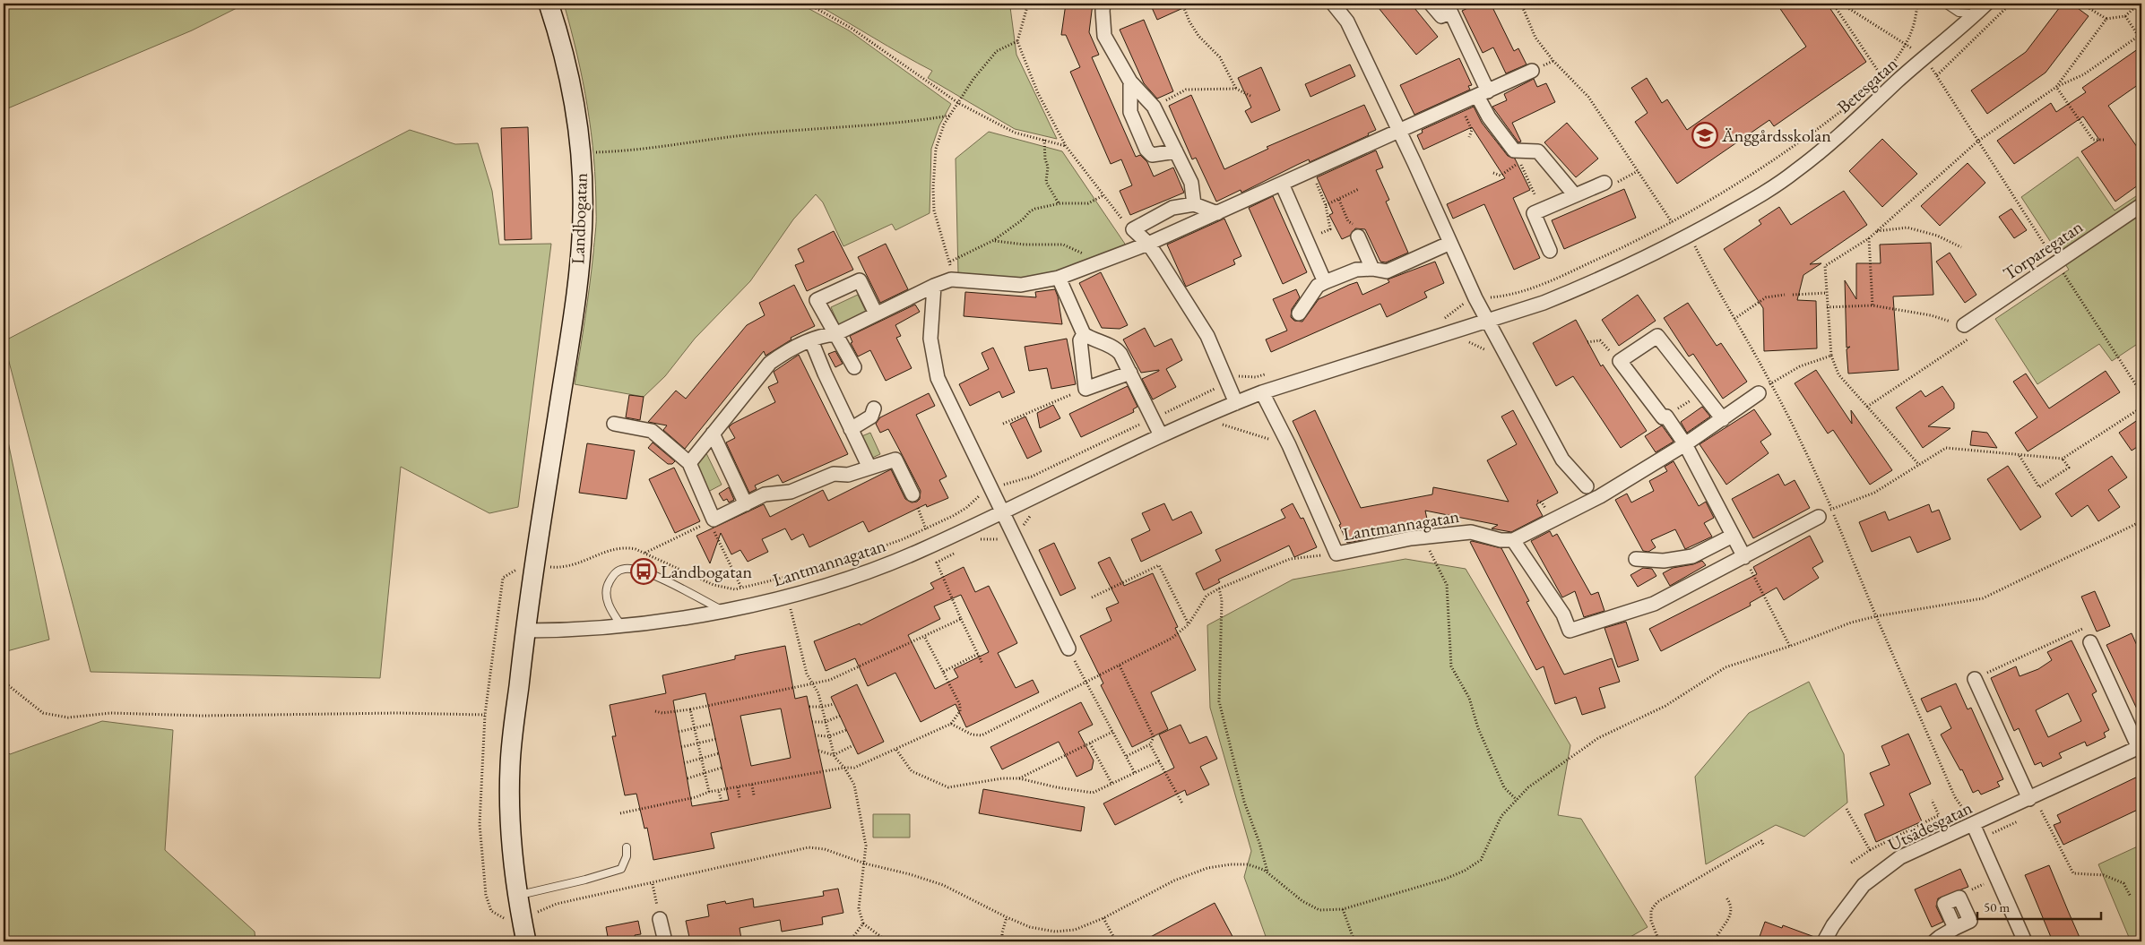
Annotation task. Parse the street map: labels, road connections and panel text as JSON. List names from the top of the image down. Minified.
{"streets":{"street":["Betesgatan","Landbogatan","Torparegatan","Lantmannagatan","Utsädesgatan"]},"crossings":[["Betesgatan","Lantmannagatan"],["Landbogatan","Lantmannagatan"]],"places":{"school or university":["Änggårdsskolan"],"bus stop":["Landbogatan"]},"scale_bar":"50 m"}
